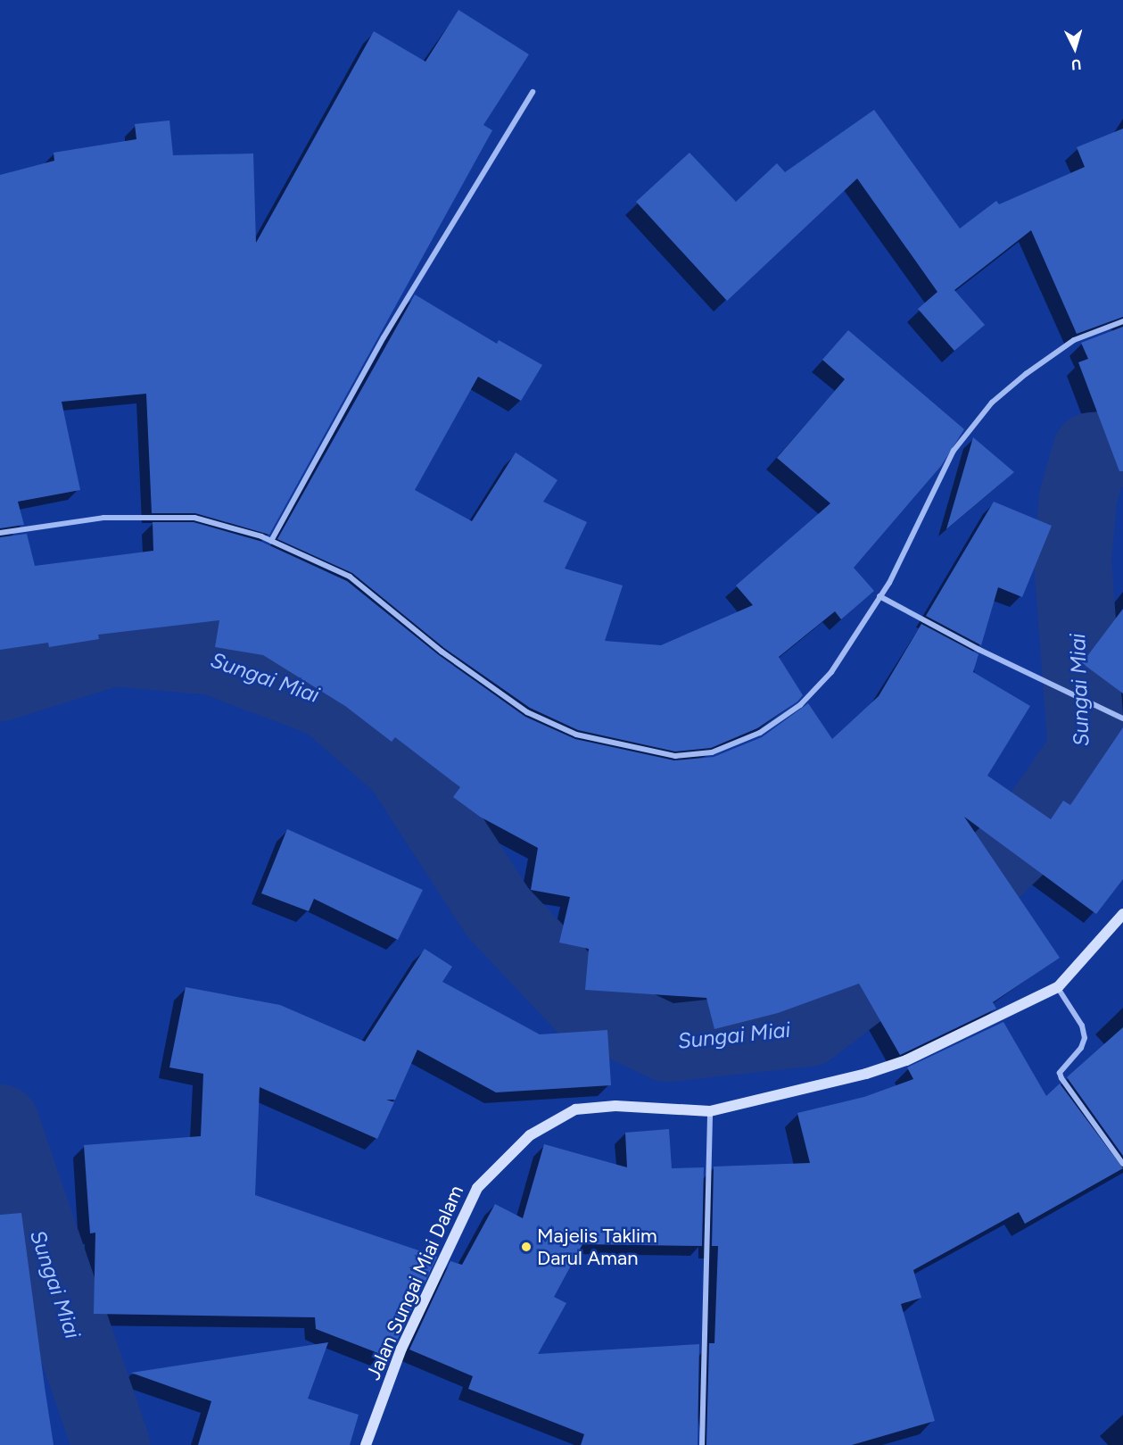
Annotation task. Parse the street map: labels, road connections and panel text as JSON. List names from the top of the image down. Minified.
{"streets":{"street":["Jalan Sungai Miai Dalam"]},"water":["Sungai Miai"],"places":["Majelis Taklim Darul Aman"],"north":"bottom"}
